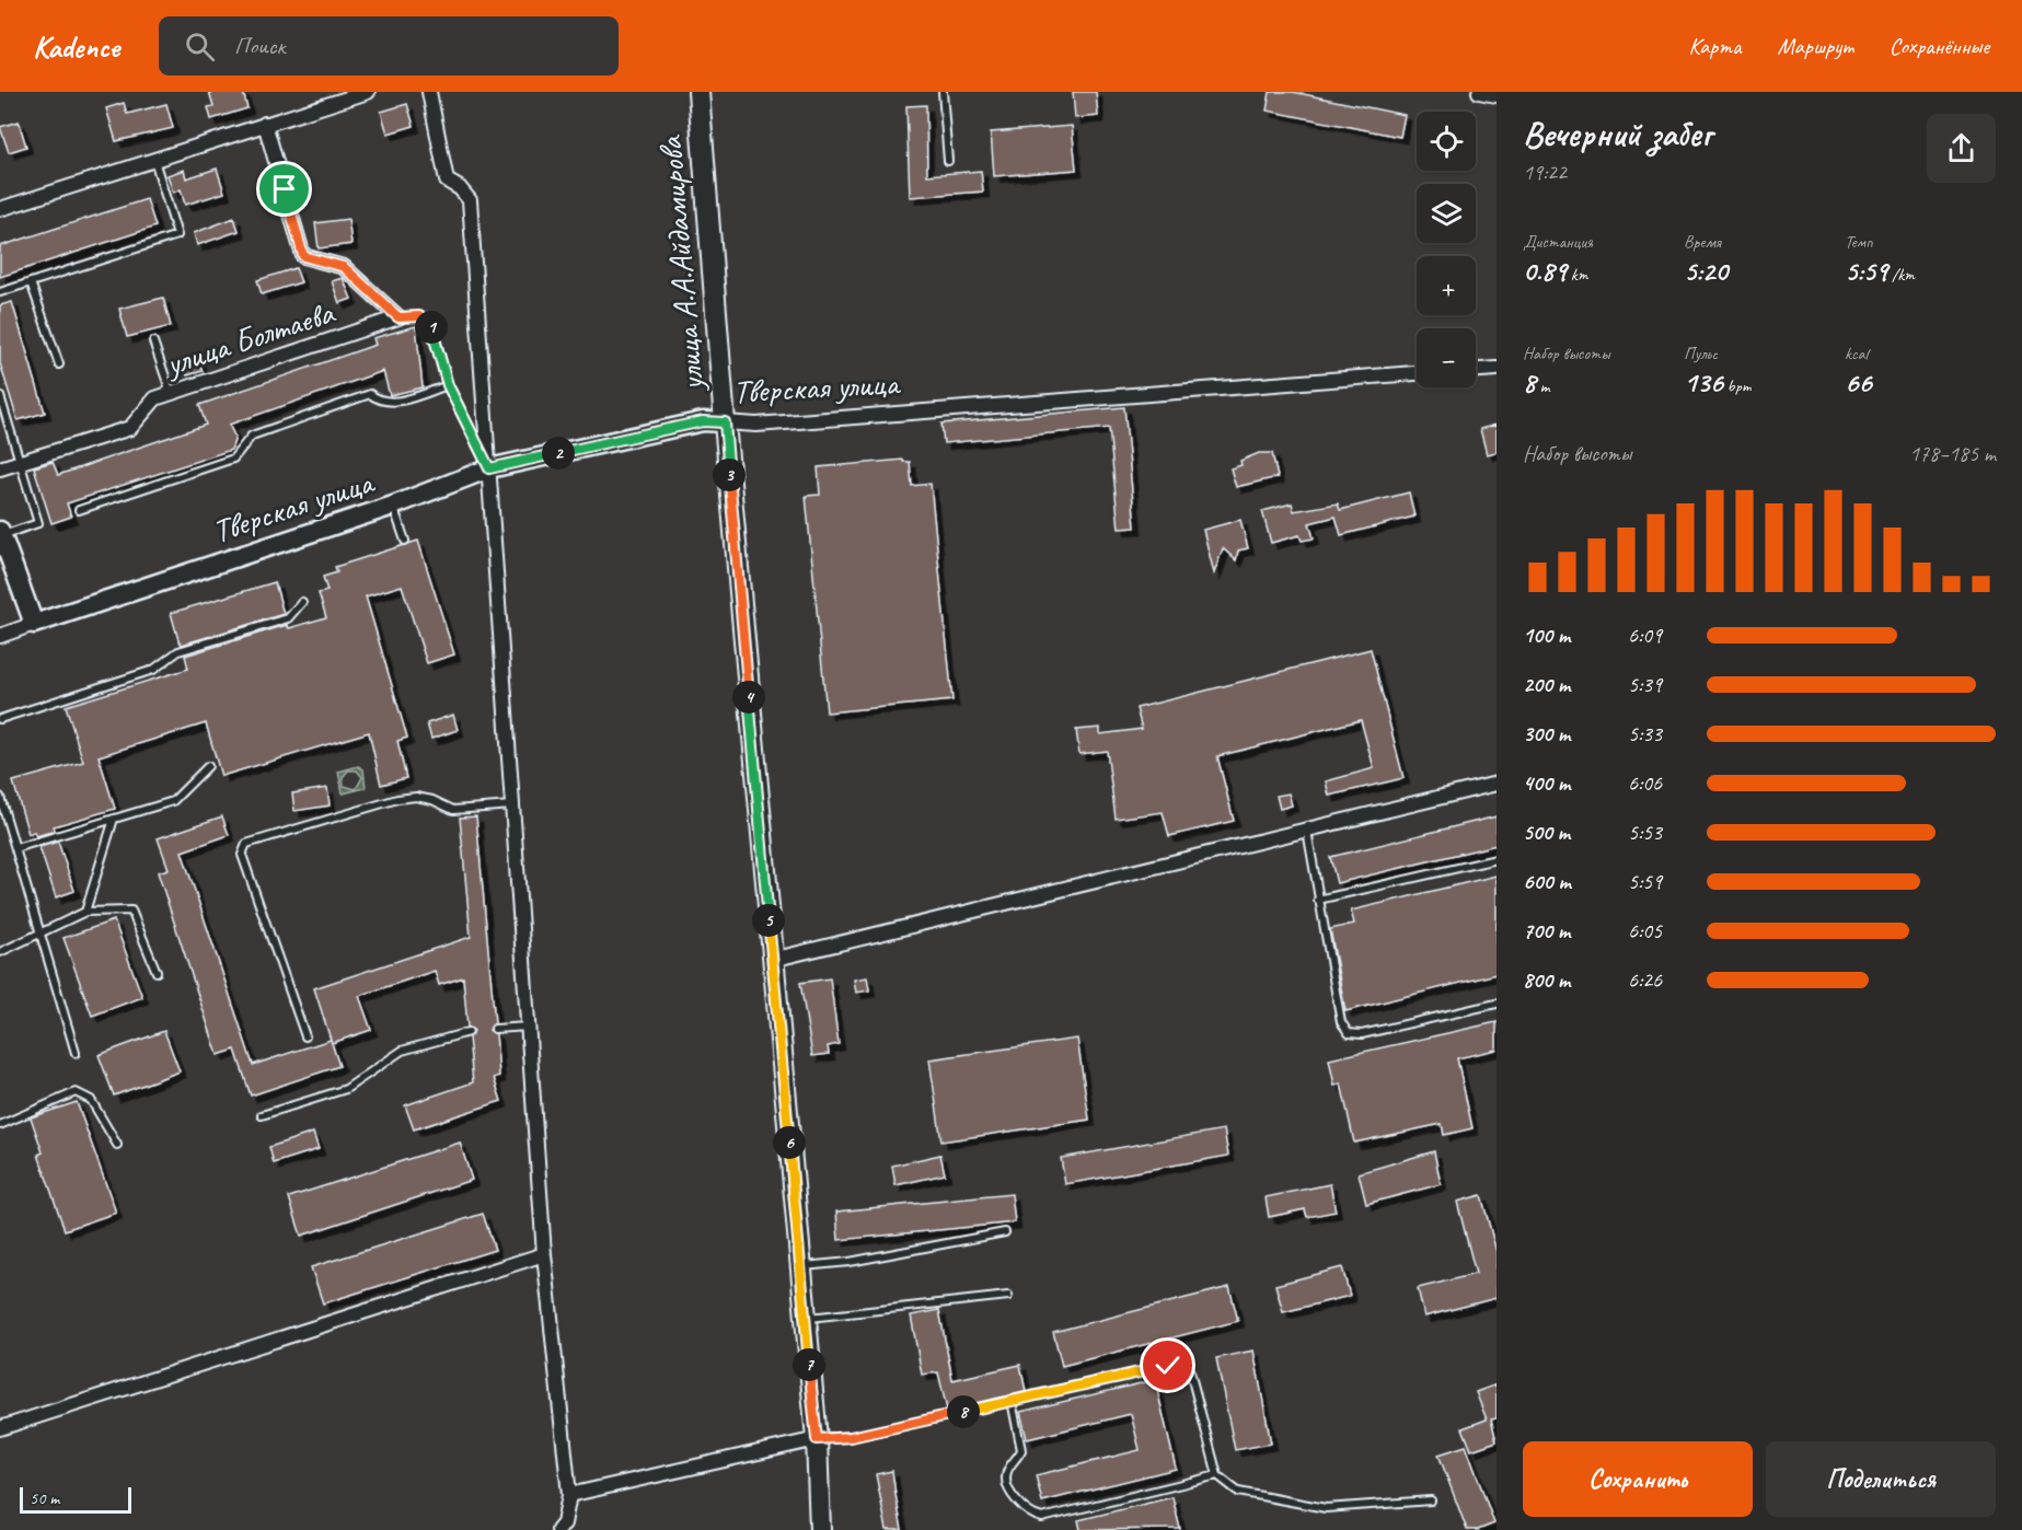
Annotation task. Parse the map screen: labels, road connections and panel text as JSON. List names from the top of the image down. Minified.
{"streets":{"main road":["улица А.А.Айдамирова"],"street":["улица Болтаева","Тверская улица"]},"crossings":[["улица А.А.Айдамирова","Тверская улица"]],"scale_bar":"50 m","page":{"header":"Kadence","search":"Поиск","nav":["Карта","Маршрут","Сохранённые"],"heading":["Вечерний забег","19:22"],"map_buttons":["+","−"],"stats":[["Дистанция","0.89 km"],["Время","5:20"],["Темп","5:59 /km"],["Набор высоты","8 m"],["Пульс","136 bpm"],["kcal","66"]],"pins":["1","2","3","4","5","6","7","8"],"chart":["Набор высоты","178–185 m"],"list":[{"name":"100 m","note":"6:09"},{"name":"200 m","note":"5:39"},{"name":"300 m","note":"5:33"},{"name":"400 m","note":"6:06"},{"name":"500 m","note":"5:53"},{"name":"600 m","note":"5:59"},{"name":"700 m","note":"6:05"},{"name":"800 m","note":"6:26"}],"buttons":["Сохранить","Поделиться"],"scale":"50 m"}}
